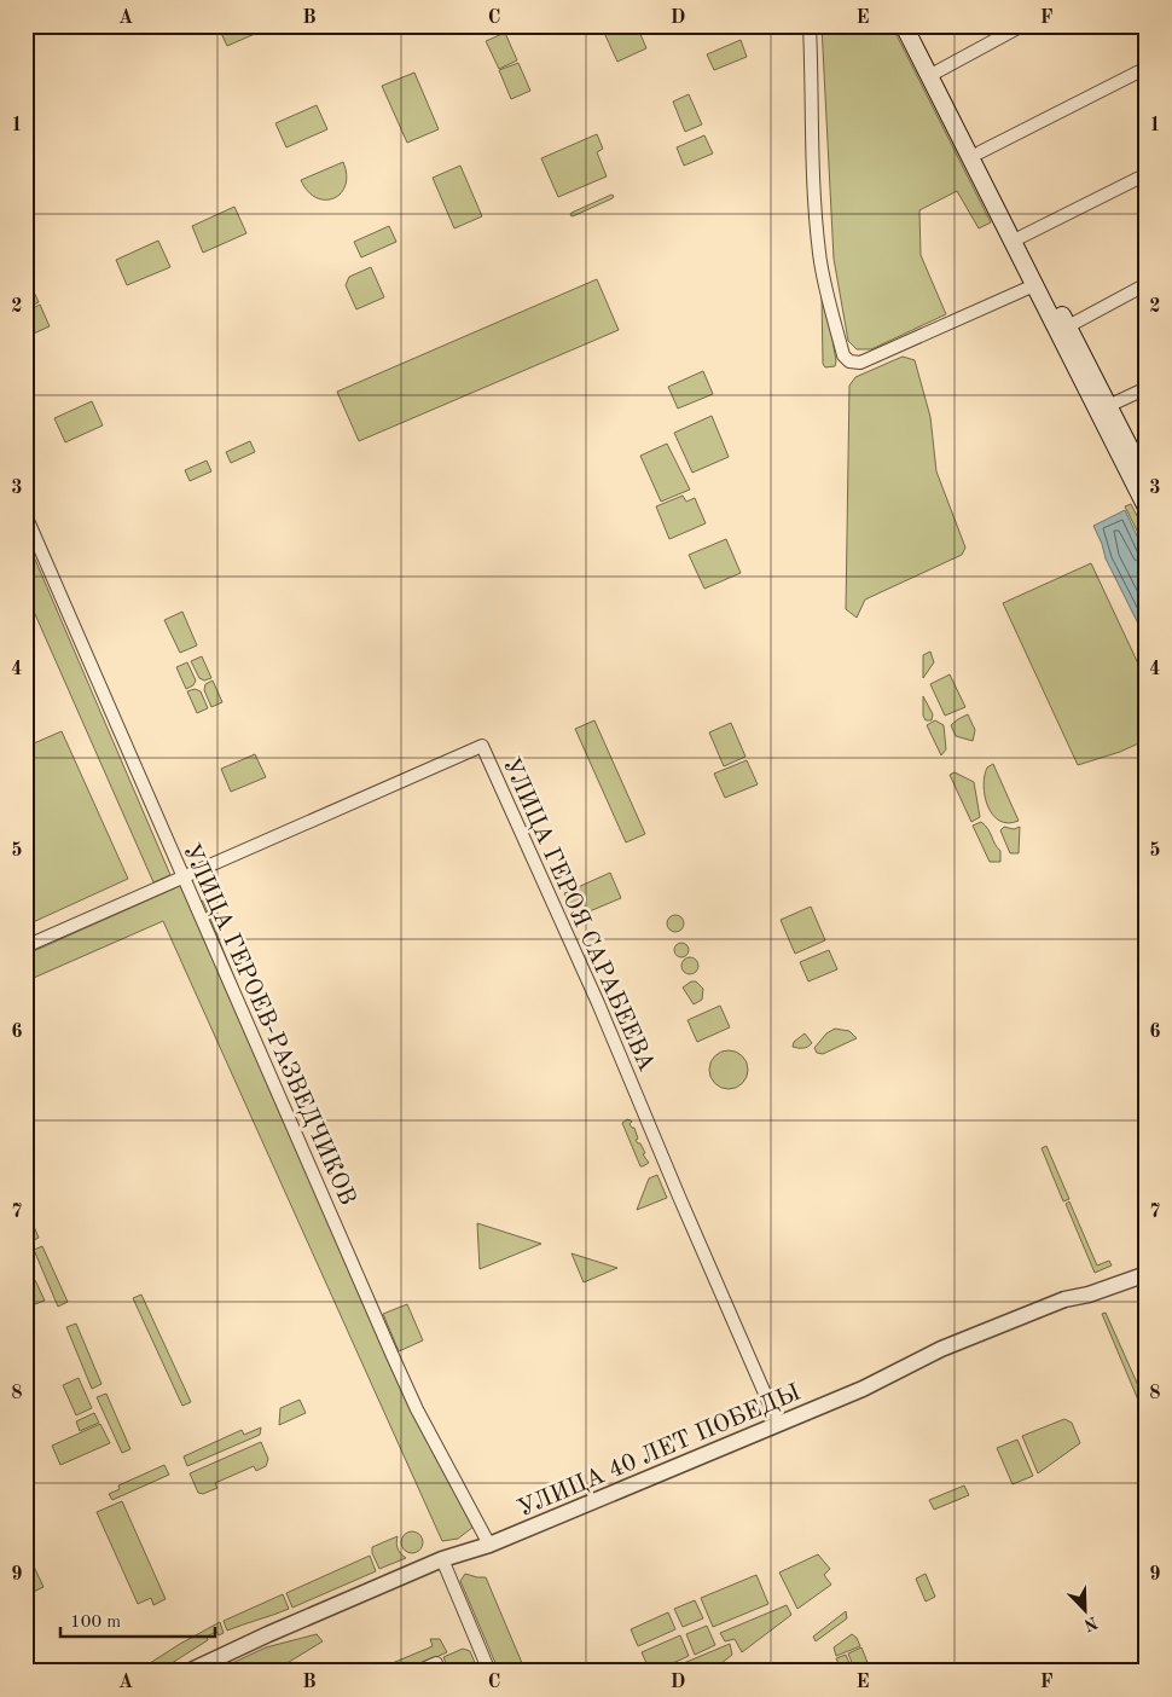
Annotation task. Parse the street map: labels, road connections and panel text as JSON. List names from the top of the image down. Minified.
{"streets":{"street":["УЛИЦА ГЕРОЯ САРАБЕЕВА","УЛИЦА ГЕРОЕВ-РАЗВЕДЧИКОВ","УЛИЦА 40 ЛЕТ ПОБЕДЫ"]},"crossings":[["УЛИЦА ГЕРОЯ САРАБЕЕВА","УЛИЦА ГЕРОЕВ-РАЗВЕДЧИКОВ"],["УЛИЦА ГЕРОЯ САРАБЕЕВА","УЛИЦА 40 ЛЕТ ПОБЕДЫ"],["УЛИЦА ГЕРОЕВ-РАЗВЕДЧИКОВ","УЛИЦА 40 ЛЕТ ПОБЕДЫ"]],"scale_bar":"100 m","north":"bottom right","grid":{"columns":["A","B","C","D","E","F"],"rows":["1","2","3","4","5","6","7","8","9"]}}
